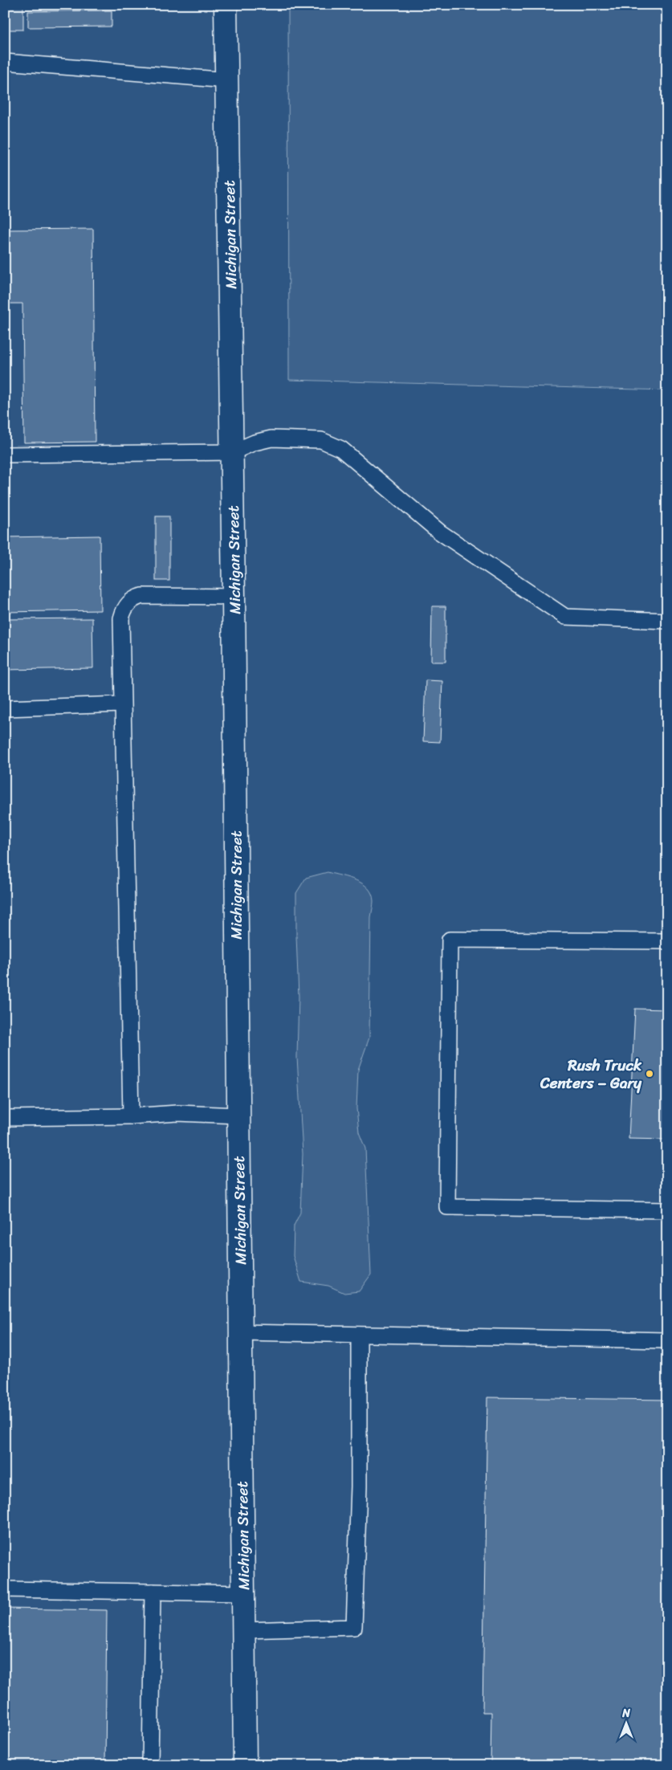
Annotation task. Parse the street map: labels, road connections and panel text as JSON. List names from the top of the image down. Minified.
{"streets":{"street":["Michigan Street"]},"places":["Rush Truck Centers – Gary"],"north":"top"}
